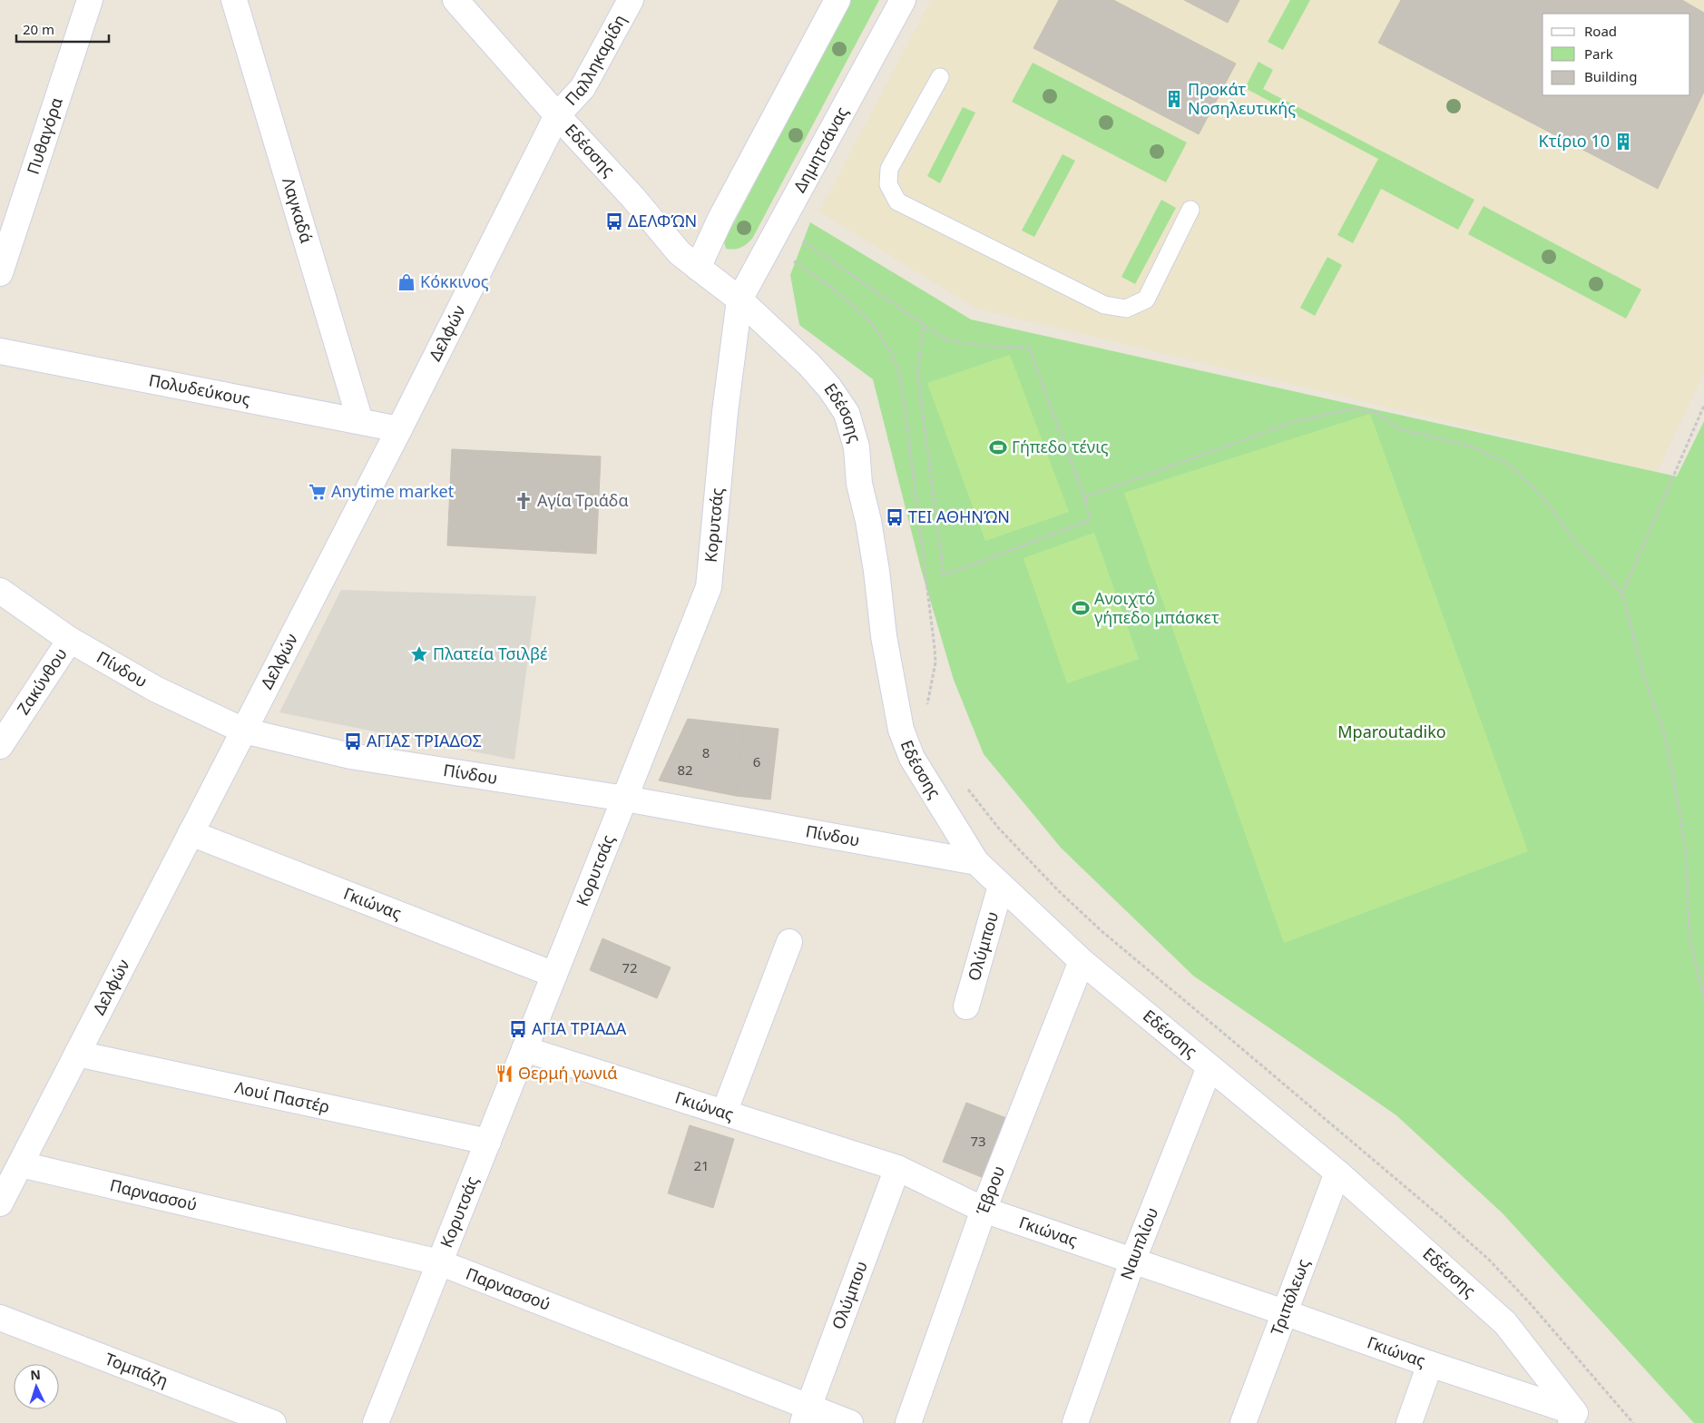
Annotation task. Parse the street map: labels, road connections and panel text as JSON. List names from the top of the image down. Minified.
{"streets":{"street":["Παλληκαρίδη","Πυθαγόρα","Δημητσάνας","Εδέσσης","Λαγκαδά","Δελφών","Πολυδεύκους","Κορυτσάς","Πίνδου","Ζακύνθου","Γκιώνας","Ολύμπου","Λουί Παστέρ","Έβρου","Παρνασσού","Ναυπλίου","Τριπόλεως","Τομπάζη"]},"crossings":[["Παλληκαρίδη","Εδέσσης"],["Παλληκαρίδη","Δελφών"],["Δημητσάνας","Εδέσσης"],["Δημητσάνας","Κορυτσάς"],["Εδέσσης","Δελφών"],["Εδέσσης","Κορυτσάς"],["Εδέσσης","Πίνδου"],["Εδέσσης","Γκιώνας"],["Εδέσσης","Ολύμπου"],["Εδέσσης","Έβρου"],["Εδέσσης","Ναυπλίου"],["Εδέσσης","Τριπόλεως"],["Λαγκαδά","Πολυδεύκους"],["Δελφών","Πολυδεύκους"],["Δελφών","Πίνδου"],["Δελφών","Γκιώνας"],["Δελφών","Λουί Παστέρ"],["Δελφών","Παρνασσού"],["Κορυτσάς","Πίνδου"],["Κορυτσάς","Γκιώνας"],["Κορυτσάς","Λουί Παστέρ"],["Κορυτσάς","Παρνασσού"],["Πίνδου","Ζακύνθου"],["Γκιώνας","Ολύμπου"],["Γκιώνας","Έβρου"],["Γκιώνας","Ναυπλίου"],["Γκιώνας","Τριπόλεως"],["Ολύμπου","Παρνασσού"]],"parks":["Mparoutadiko"],"places":{"building":["Προκάτ Νοσηλευτικής","Κτίριο 10"],"bus stop":["ΔΕΛΦΏΝ","ΤΕΙ ΑΘΗΝΏΝ","ΑΓΙΑΣ ΤΡΙΑΔΟΣ","ΑΓΙΑ ΤΡΙΑΔΑ"],"shop":["Κόκκινος"],"sports":["Γήπεδο τένις","Ανοιχτό γήπεδο μπάσκετ"],"supermarket":["Anytime market"],"church":["Αγία Τριάδα"],"place":["Πλατεία Τσιλβέ"],"restaurant":["Θερμή γωνιά"]},"house_numbers":["8","6","82","72","73","21"],"legend":["Road","Park","Building"],"scale_bar":"20 m","north":"top"}
